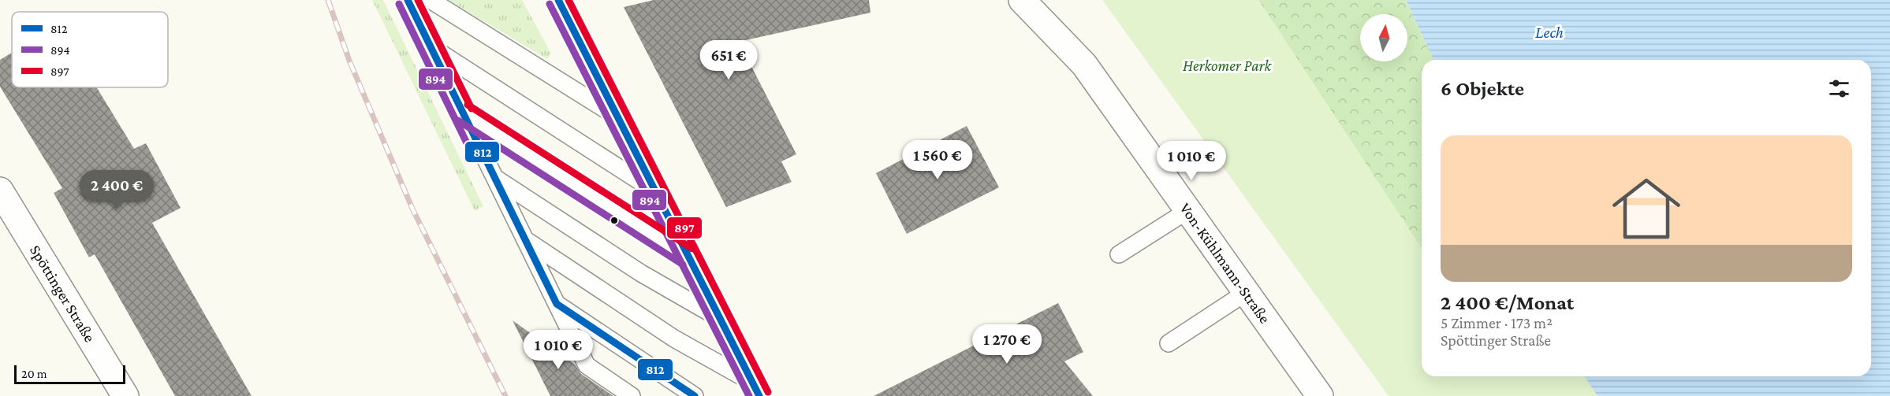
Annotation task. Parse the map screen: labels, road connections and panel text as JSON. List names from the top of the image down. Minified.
{"streets":{"street":["Von-Kühlmann-Straße","Spöttinger Straße"]},"water":["Lech"],"parks":["Herkomer Park"],"lines":["transit line 812","transit line 897","transit line 894"],"legend":["812","894","897"],"scale_bar":"20 m","north":"top","page":{"price":["651 €","1 560 €","1 010 €","2 400 €","1 270 €","1 010 €"],"heading":"6 Objekte","list":[{"name":"2 400 €/Monat","note":"5 Zimmer · 173 m² · Spöttinger Straße"}],"scale":"20 m"}}
